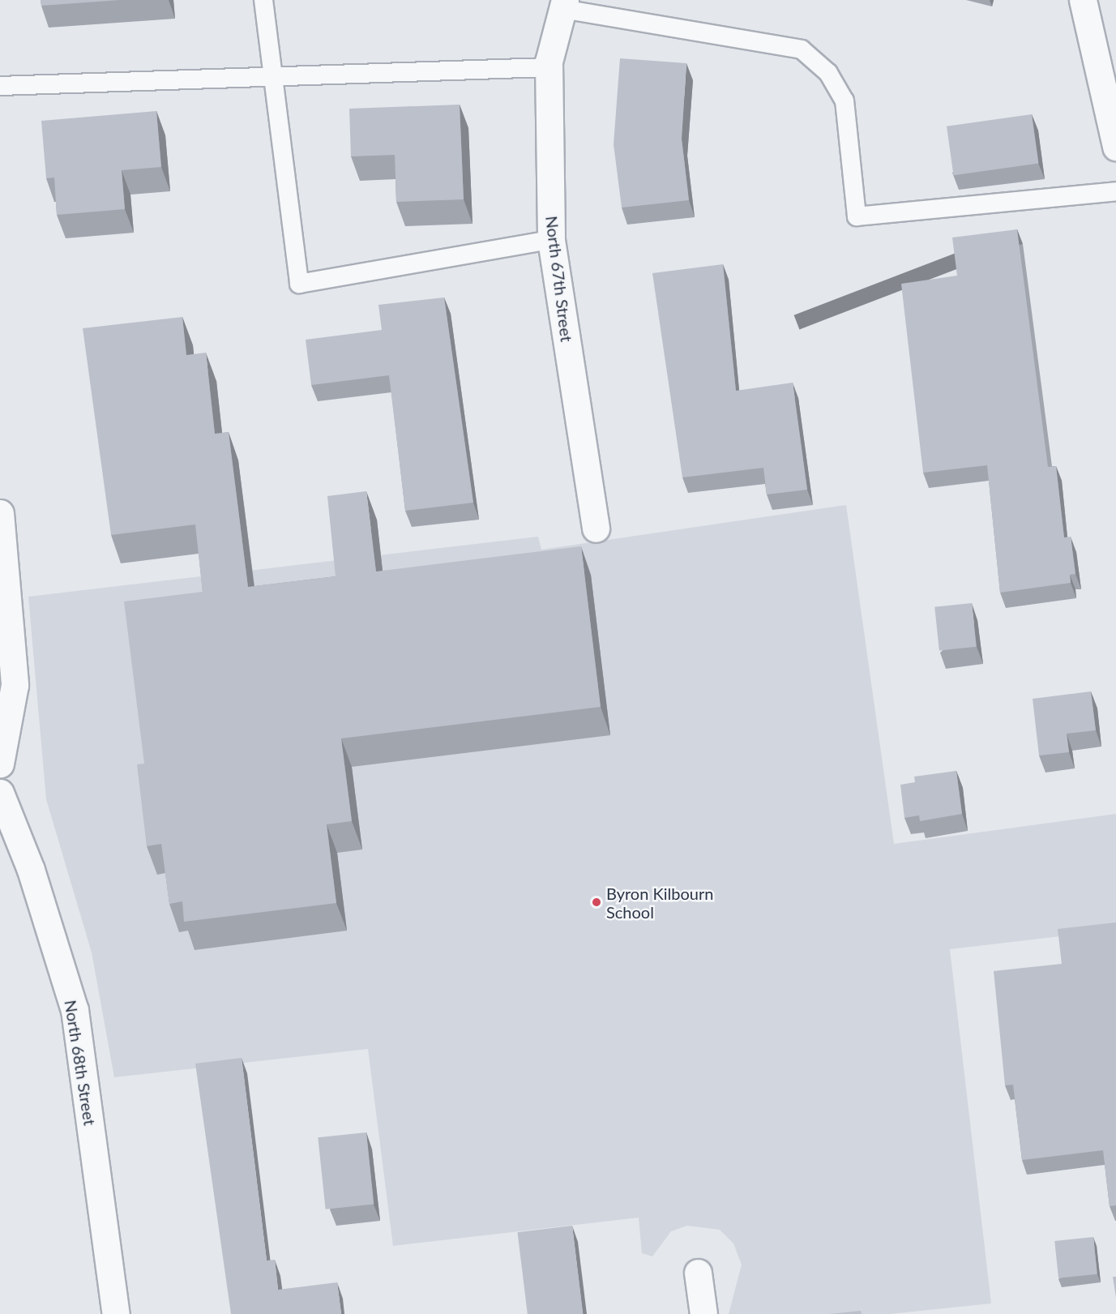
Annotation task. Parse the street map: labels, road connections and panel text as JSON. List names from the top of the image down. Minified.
{"streets":{"street":["North 67th Street","North 68th Street"]},"places":["Byron Kilbourn School"]}
